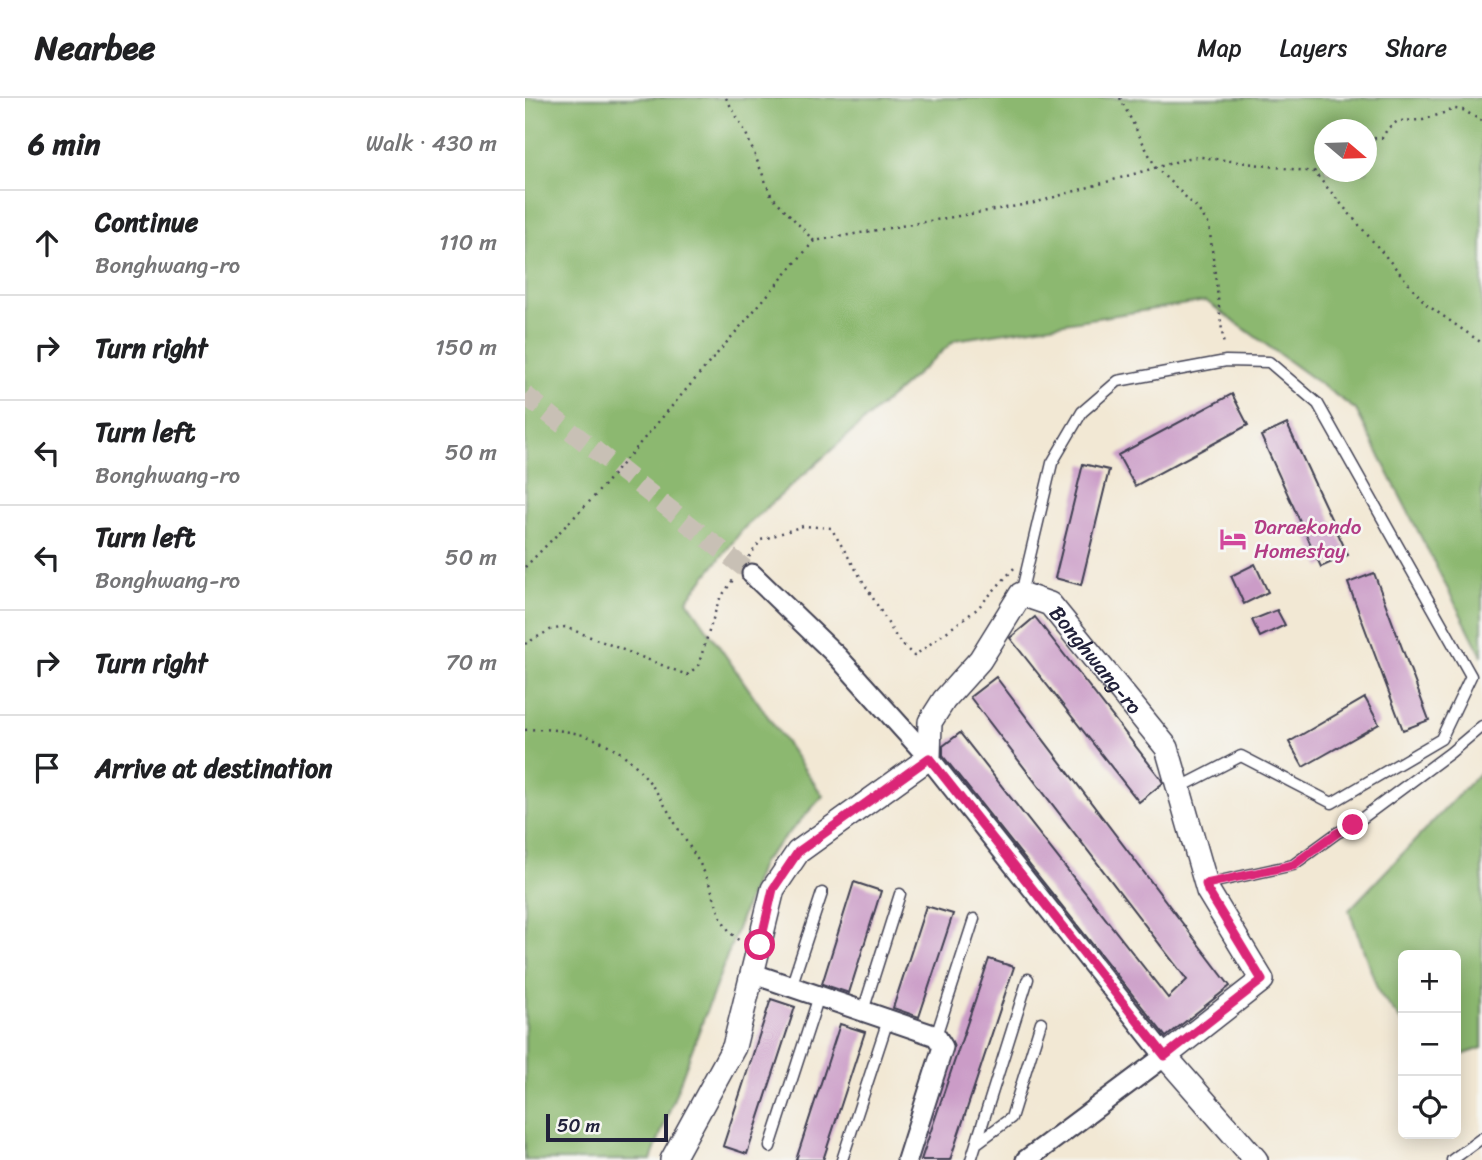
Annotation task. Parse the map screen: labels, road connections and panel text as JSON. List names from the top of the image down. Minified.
{"streets":{"street":["Bonghwang-ro"]},"places":{"hotel":["Daraekondo Homestay"]},"scale_bar":"50 m","north":"right","page":{"header":"Nearbee","nav":["Map","Layers","Share"],"heading":["6 min","Walk · 430 m"],"list":[["Continue","Bonghwang-ro","110 m"],["Turn right","150 m"],["Turn left","Bonghwang-ro","50 m"],["Turn left","Bonghwang-ro","50 m"],["Turn right","70 m"],"Arrive at destination"],"map_buttons":["+","−"],"scale":"50 m"}}
